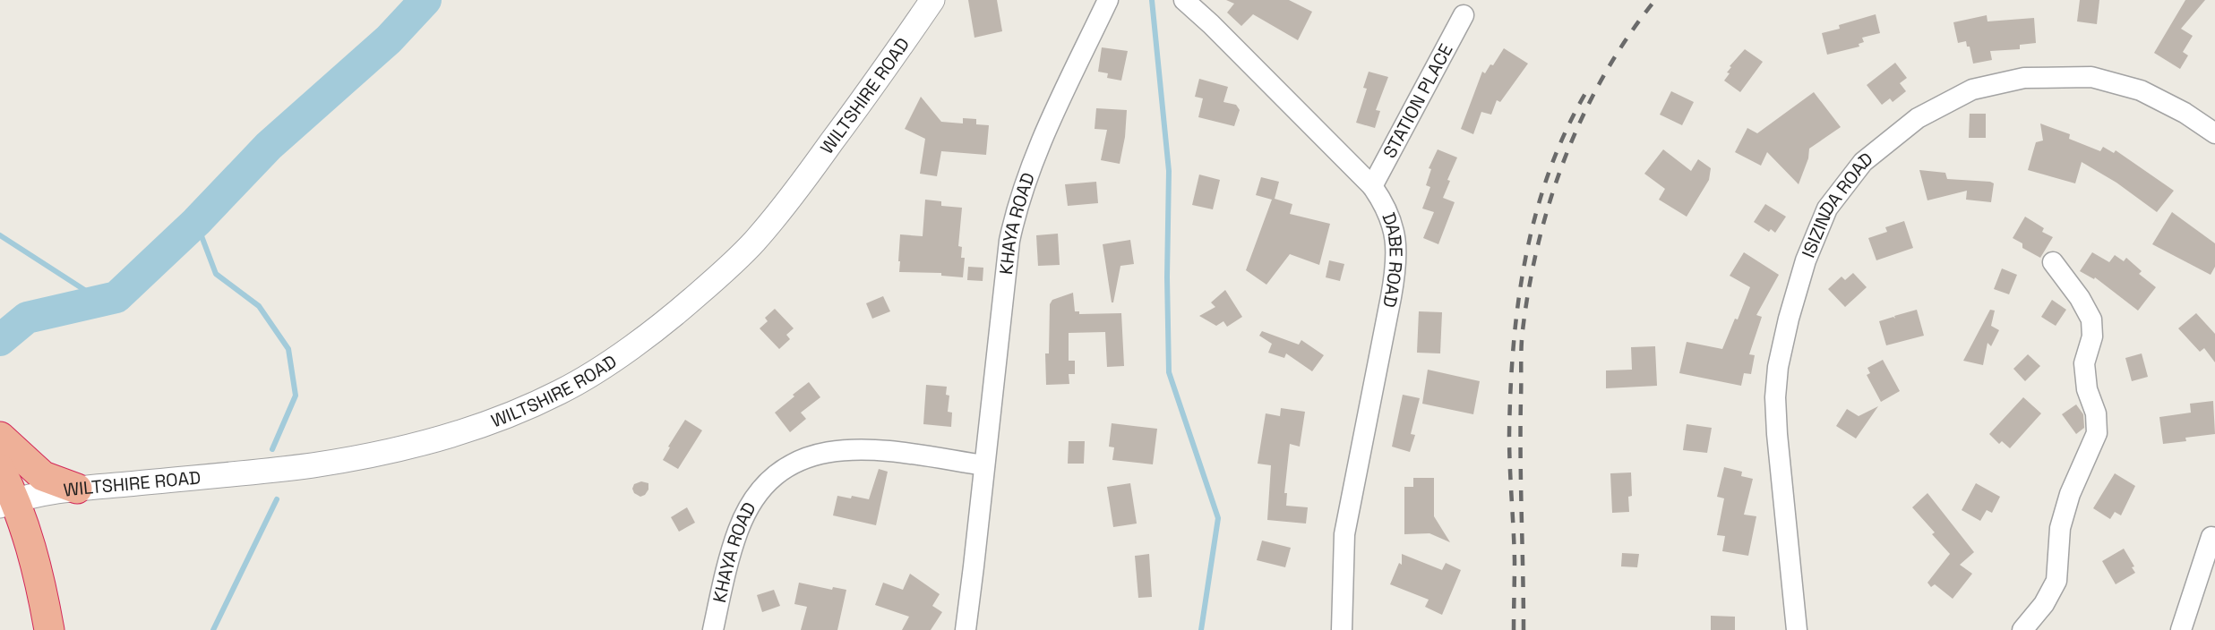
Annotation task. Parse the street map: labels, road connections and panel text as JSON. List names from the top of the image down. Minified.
{"streets":{"street":["WILTSHIRE ROAD","STATION PLACE","ISIZINDA ROAD","KHAYA ROAD","DABE ROAD"]},"crossings":[["STATION PLACE","DABE ROAD"]]}
